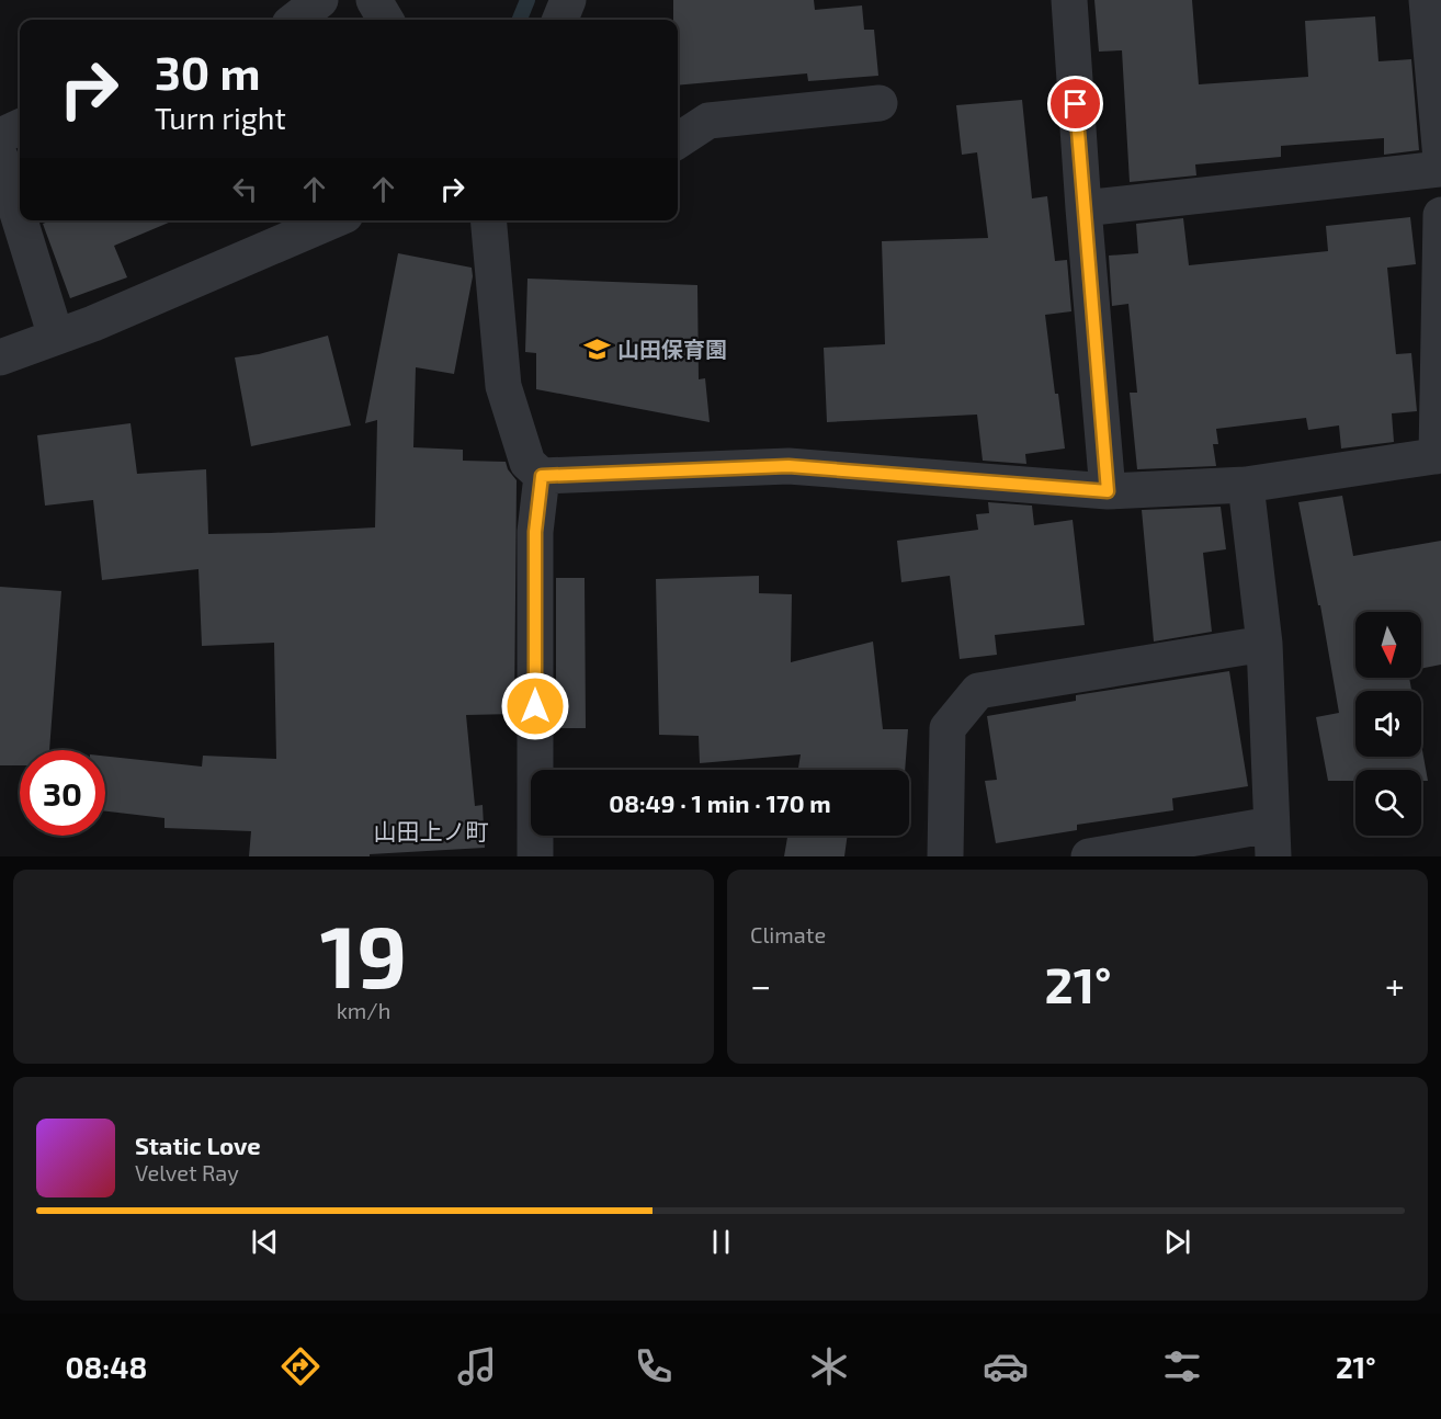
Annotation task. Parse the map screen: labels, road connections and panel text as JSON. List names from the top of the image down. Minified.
{"districts":["山田上ノ町"],"places":{"school or university":["山田保育園"]},"north":"bottom","page":{"turn":["30 m","Turn right"],"limit":"30","trip":"08:49 · 1 min · 170 m","tile":[["19","km/h"],"Climate"],"heat":["−","21°","+"],"song":["Static Love","Velvet Ray"],"tabs":["08:48","21°"]}}
